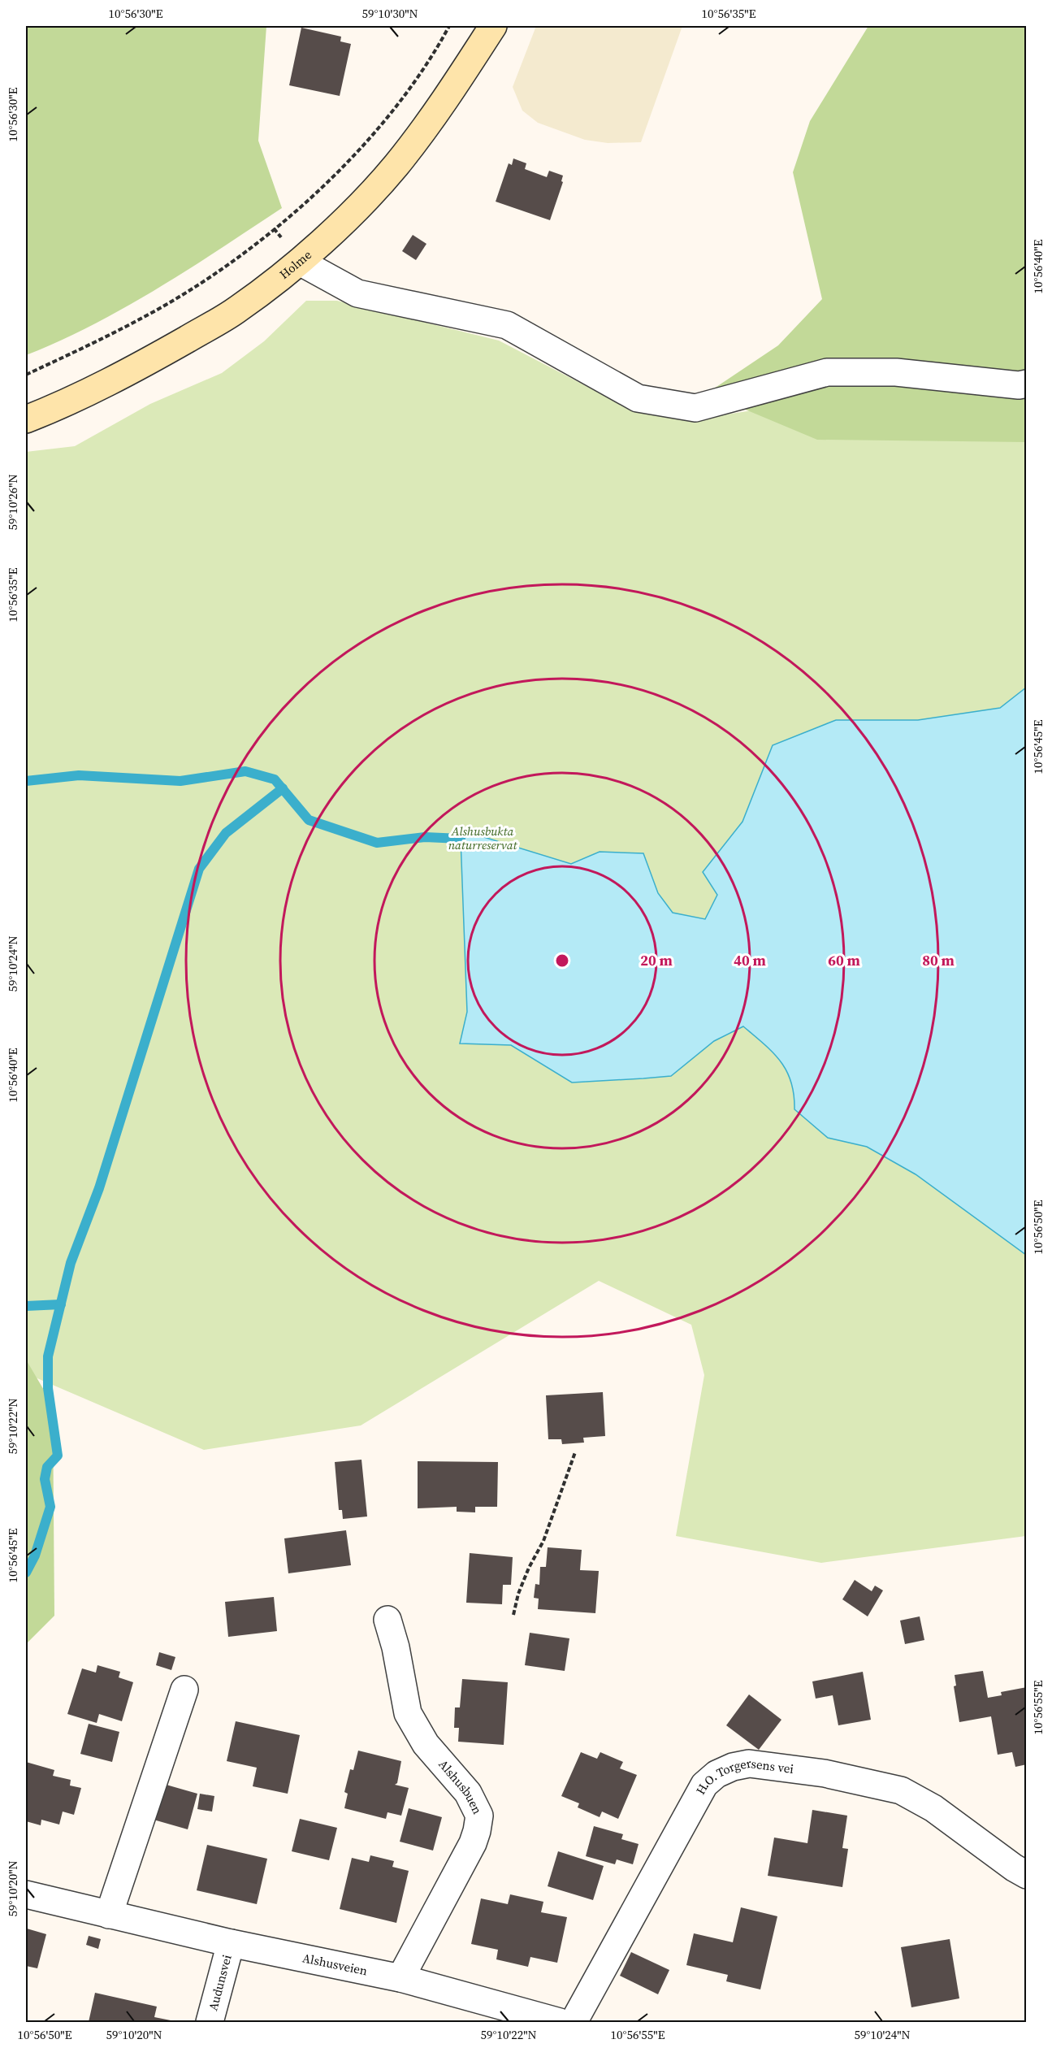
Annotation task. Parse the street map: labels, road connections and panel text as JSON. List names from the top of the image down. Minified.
{"streets":{"main road":["Holme"],"street":["H.O. Torgersens vei","Alshusbuen","Alshusveien","Audunsvei"]},"crossings":[["Alshusbuen","Alshusveien"],["Alshusveien","Audunsvei"]],"parks":["Alshusbukta naturreservat"],"coordinates":["10°56'30\"E","59°10'30\"N","10°56'35\"E","10°56'40\"E","59°10'26\"N","10°56'45\"E","59°10'24\"N","10°56'50\"E","59°10'22\"N","10°56'55\"E","59°10'20\"N"],"rings":["20 m","40 m","60 m","80 m"]}
